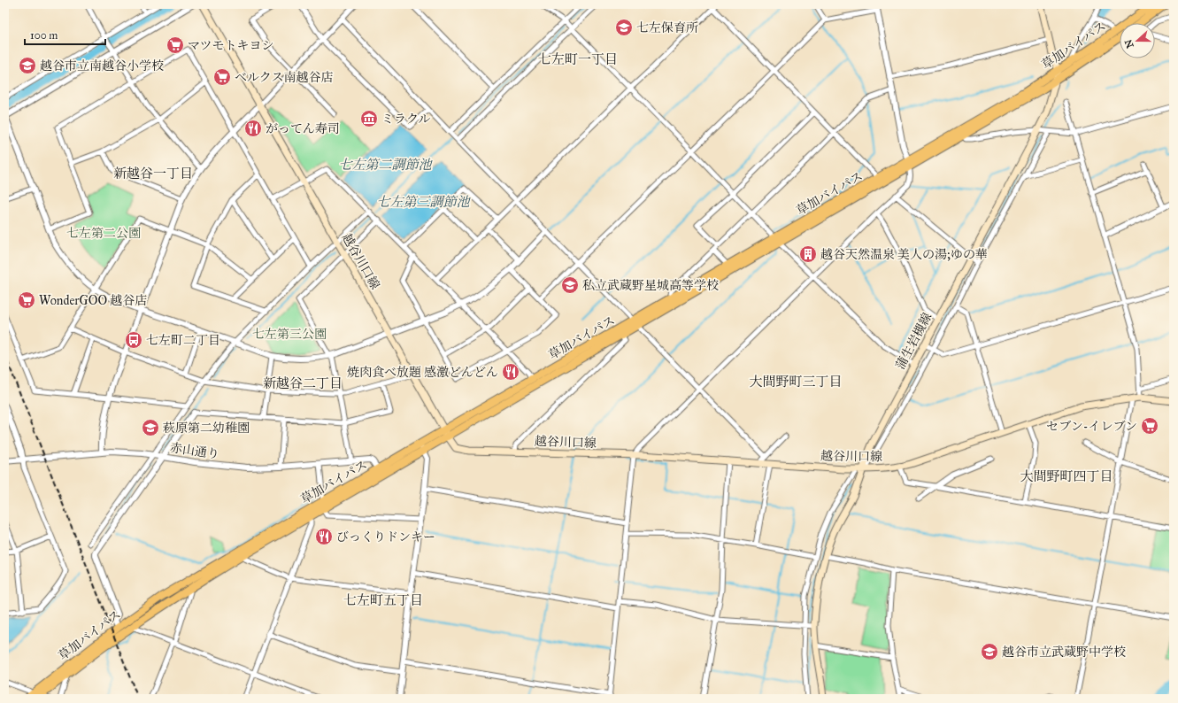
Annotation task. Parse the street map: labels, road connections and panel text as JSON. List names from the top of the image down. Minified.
{"streets":{"highway":["草加バイパス"],"main road":["越谷川口線","蒲生岩槻線"],"street":["赤山通り"]},"crossings":[["草加バイパス","越谷川口線"],["草加バイパス","蒲生岩槻線"],["草加バイパス","赤山通り"],["越谷川口線","蒲生岩槻線"]],"districts":["七左町一丁目","新越谷一丁目","大間野町三丁目","新越谷二丁目","大間野町四丁目","七左町五丁目"],"water":["七左第二調節池","七左第三調節池"],"parks":["七左第二公園","七左第三公園"],"places":{"school or university":["七左保育所","越谷市立南越谷小学校","私立武蔵野星城高等学校","萩原第二幼稚園","越谷市立武蔵野中学校"],"supermarket":["マツモトキヨシ","ベルクス南越谷店","WonderGOO 越谷店","セブン-イレブン"],"museum":["ミラクル"],"restaurant":["がってん寿司","焼肉食べ放題 感激どんどん","びっくりドンキー"],"building":["越谷天然温泉 美人の湯;ゆの華"],"bus stop":["七左町二丁目"]},"scale_bar":"100 m","north":"left"}
